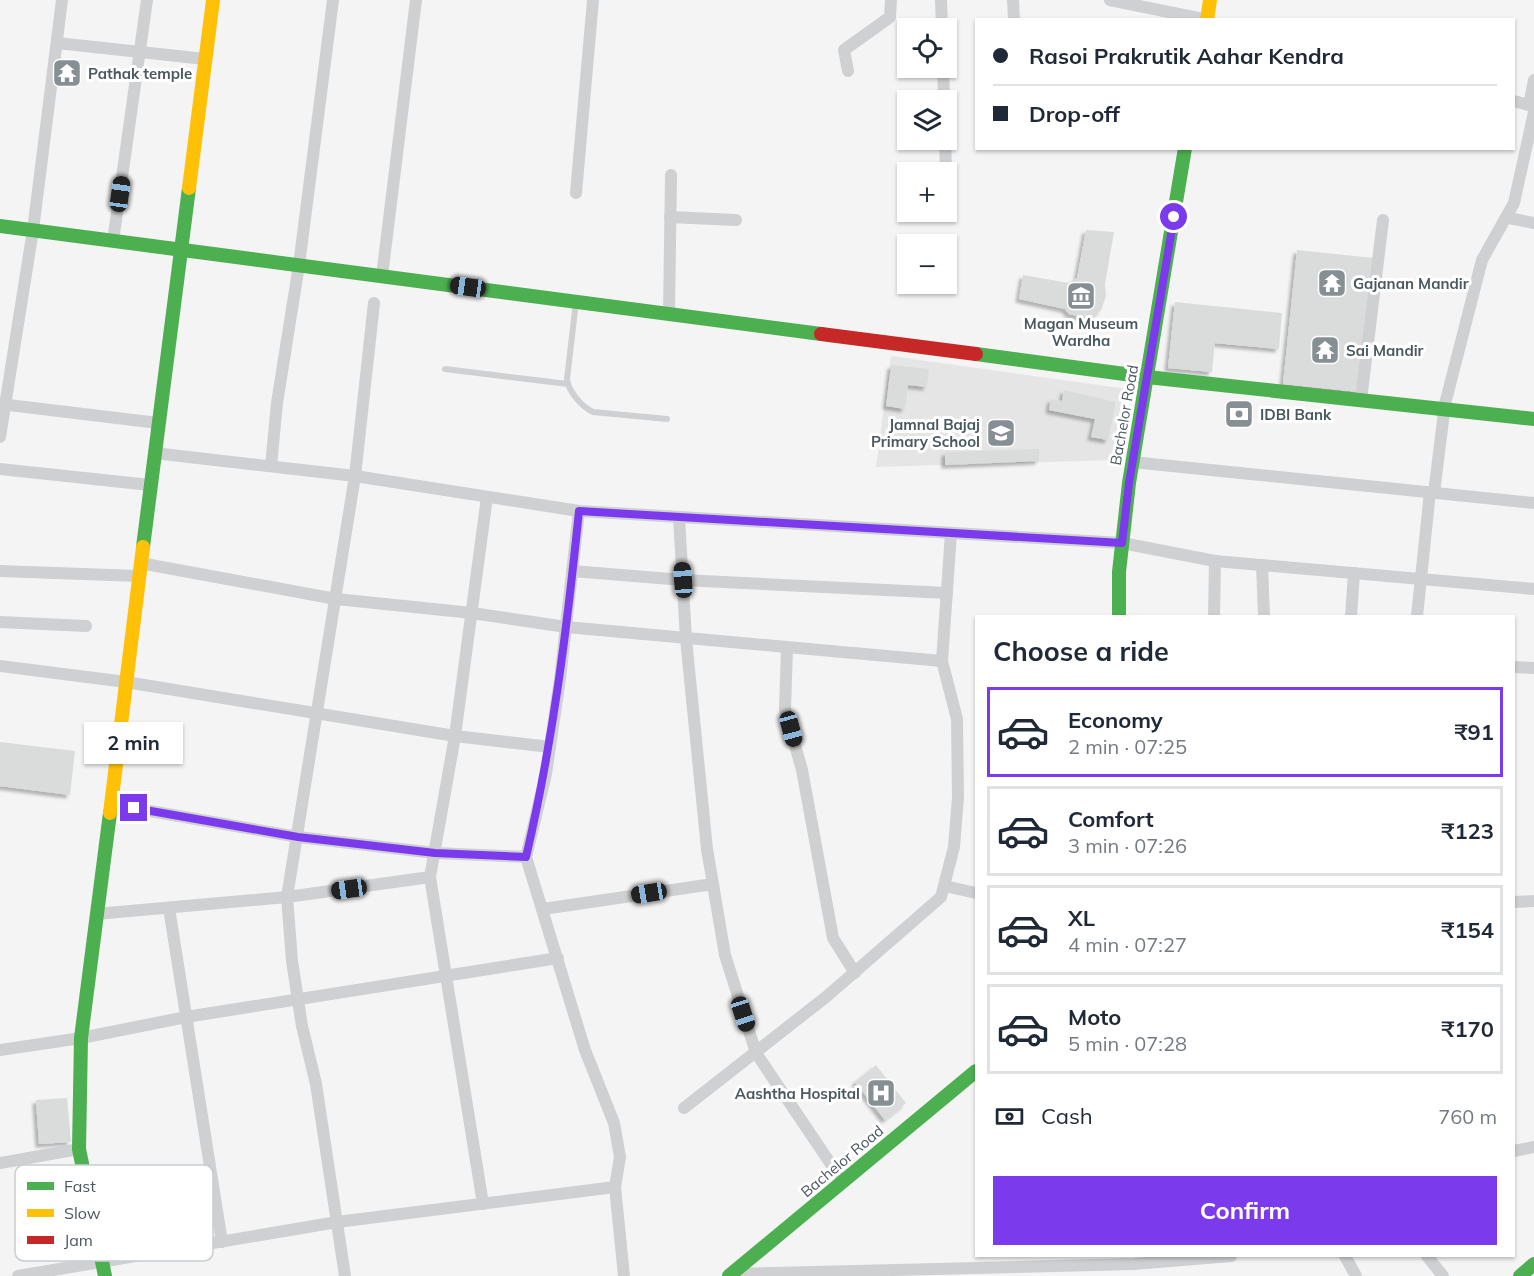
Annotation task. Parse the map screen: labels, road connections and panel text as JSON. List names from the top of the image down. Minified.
{"streets":{"street":["Bachelor Road"]},"places":{"temple":["Pathak temple","Gajanan Mandir","Sai Mandir"],"museum":["Magan Museum Wardha"],"bank":["IDBI Bank"],"school or university":["Jamnal Bajaj Primary School"],"hospital":["Aashtha Hospital"]},"legend":["Fast","Slow","Jam"],"page":{"map_buttons":["+","−"],"banner":["Rasoi Prakrutik Aahar Kendra","Drop-off"],"heading":"Choose a ride","list":[{"name":"Economy","note":"2 min · 07:25","value":"₹91"},{"name":"Comfort","note":"3 min · 07:26","value":"₹123"},{"name":"XL","note":"4 min · 07:27","value":"₹154"},{"name":"Moto","note":"5 min · 07:28","value":"₹170"}],"bubble":"2 min","pay":["Cash","760 m"],"buttons":"Confirm"}}
